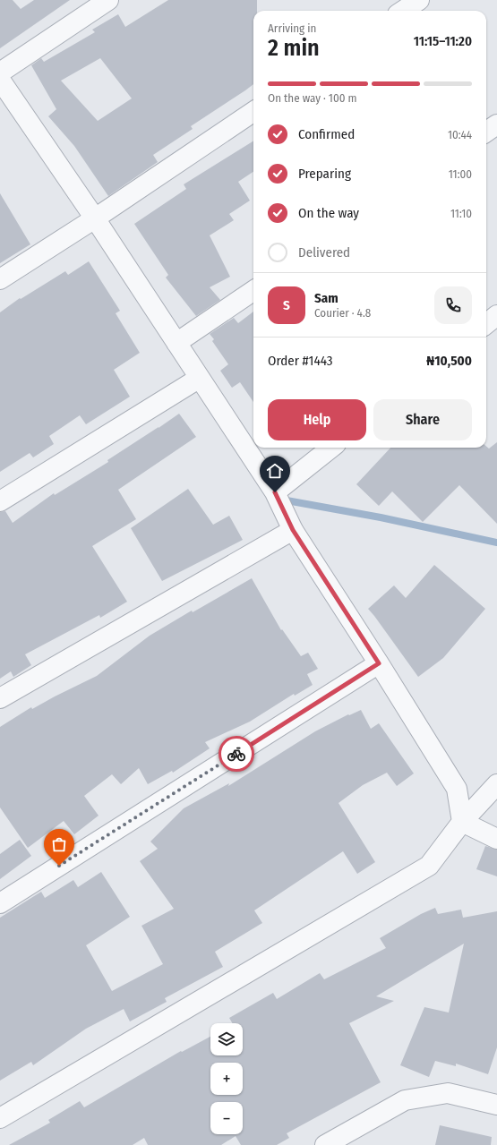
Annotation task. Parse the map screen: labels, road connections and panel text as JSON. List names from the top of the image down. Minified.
{"page":{"heading":["2 min","Arriving in","11:15–11:20"],"panel":["Sam","Courier · 4.8","Order #1443","₦10,500"],"bar":"On the way · 100 m","list":[["Confirmed","10:44"],["Preparing","11:00"],["On the way","11:10"],"Delivered"],"round":"S","buttons":["Help","Share"],"map_buttons":["+","−"]}}
